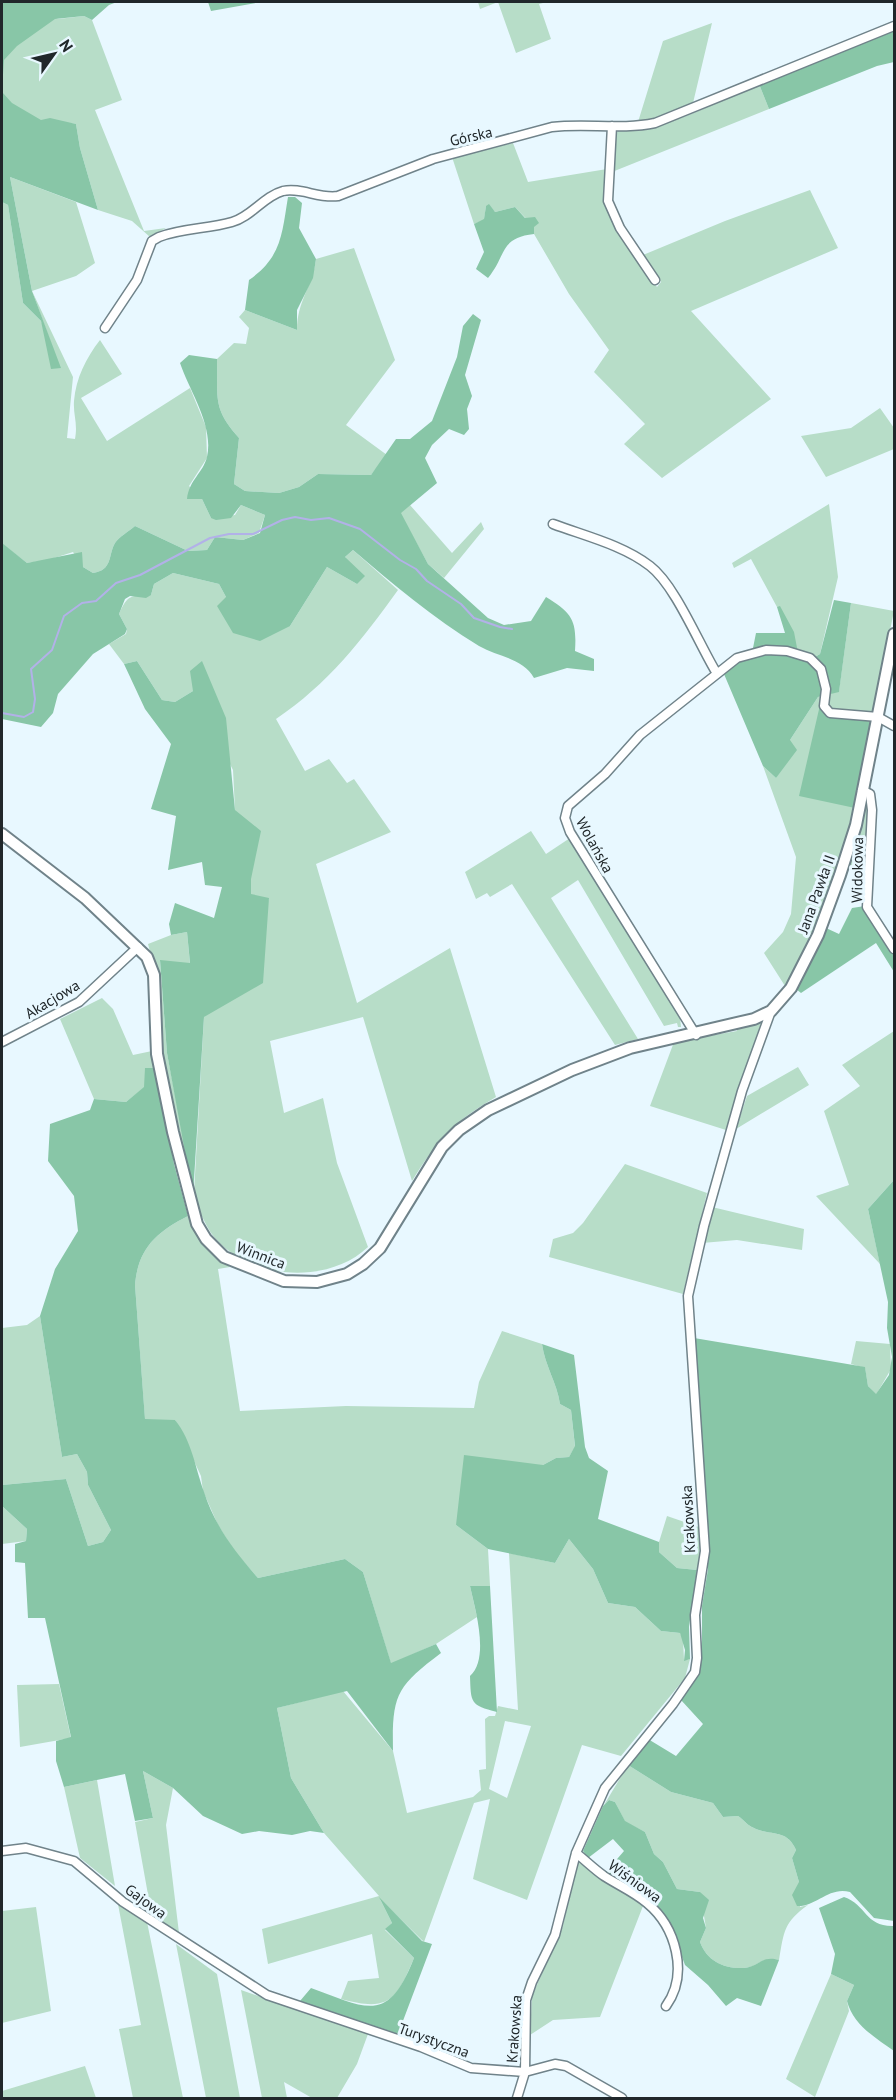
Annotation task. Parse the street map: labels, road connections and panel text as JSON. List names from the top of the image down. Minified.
{"streets":{"street":["Górska","Wolańska","Widokowa","Jana Pawła II","Akacjowa","Winnica","Krakowska","Wiśniowa","Gajowa","Turystyczna"]},"crossings":[["Wolańska","Jana Pawła II"],["Widokowa","Jana Pawła II"],["Jana Pawła II","Winnica"],["Jana Pawła II","Krakowska"],["Akacjowa","Winnica"],["Krakowska","Wiśniowa"],["Krakowska","Turystyczna"],["Gajowa","Turystyczna"]],"north":"top right"}
